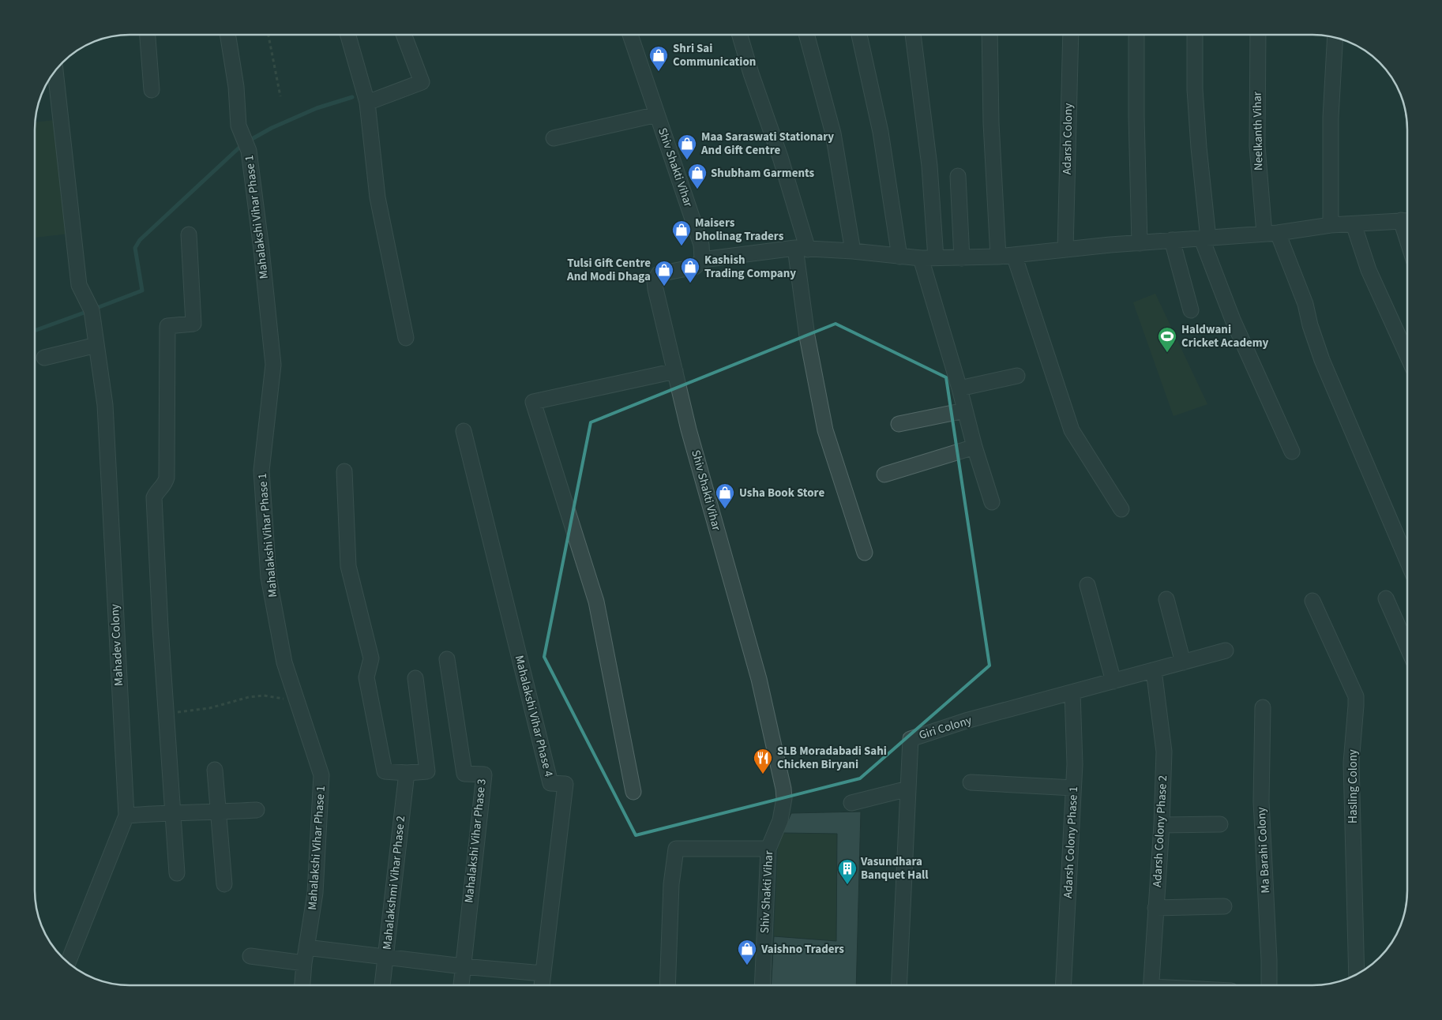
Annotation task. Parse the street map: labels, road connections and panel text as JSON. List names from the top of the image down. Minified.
{"streets":{"street":["Neelkanth Vihar","Adarsh Colony","Shiv Shakti Vihar","Mahalakshi Vihar Phase 1","Mahadev Colony","Mahalakshi Vihar Phase 4","Giri Colony","Hasling Colony","Adarsh Colony Phase 2","Mahalakshi Vihar Phase 3","Adarsh Colony Phase 1","Ma Barahi Colony","Mahalakshmi Vihar Phase 2"]},"crossings":[["Giri Colony","Adarsh Colony Phase 2"],["Giri Colony","Adarsh Colony Phase 1"]],"places":{"shop":["Shri Sai Communication","Maa Saraswati Stationary And Gift Centre","Shubham Garments","Maisers Dholinag Traders","Kashish Trading Company","Tulsi Gift Centre And Modi Dhaga","Usha Book Store","Vaishno Traders"],"sports":["Haldwani Cricket Academy"],"restaurant":["SLB Moradabadi Sahi Chicken Biryani"],"building":["Vasundhara Banquet Hall"]}}
